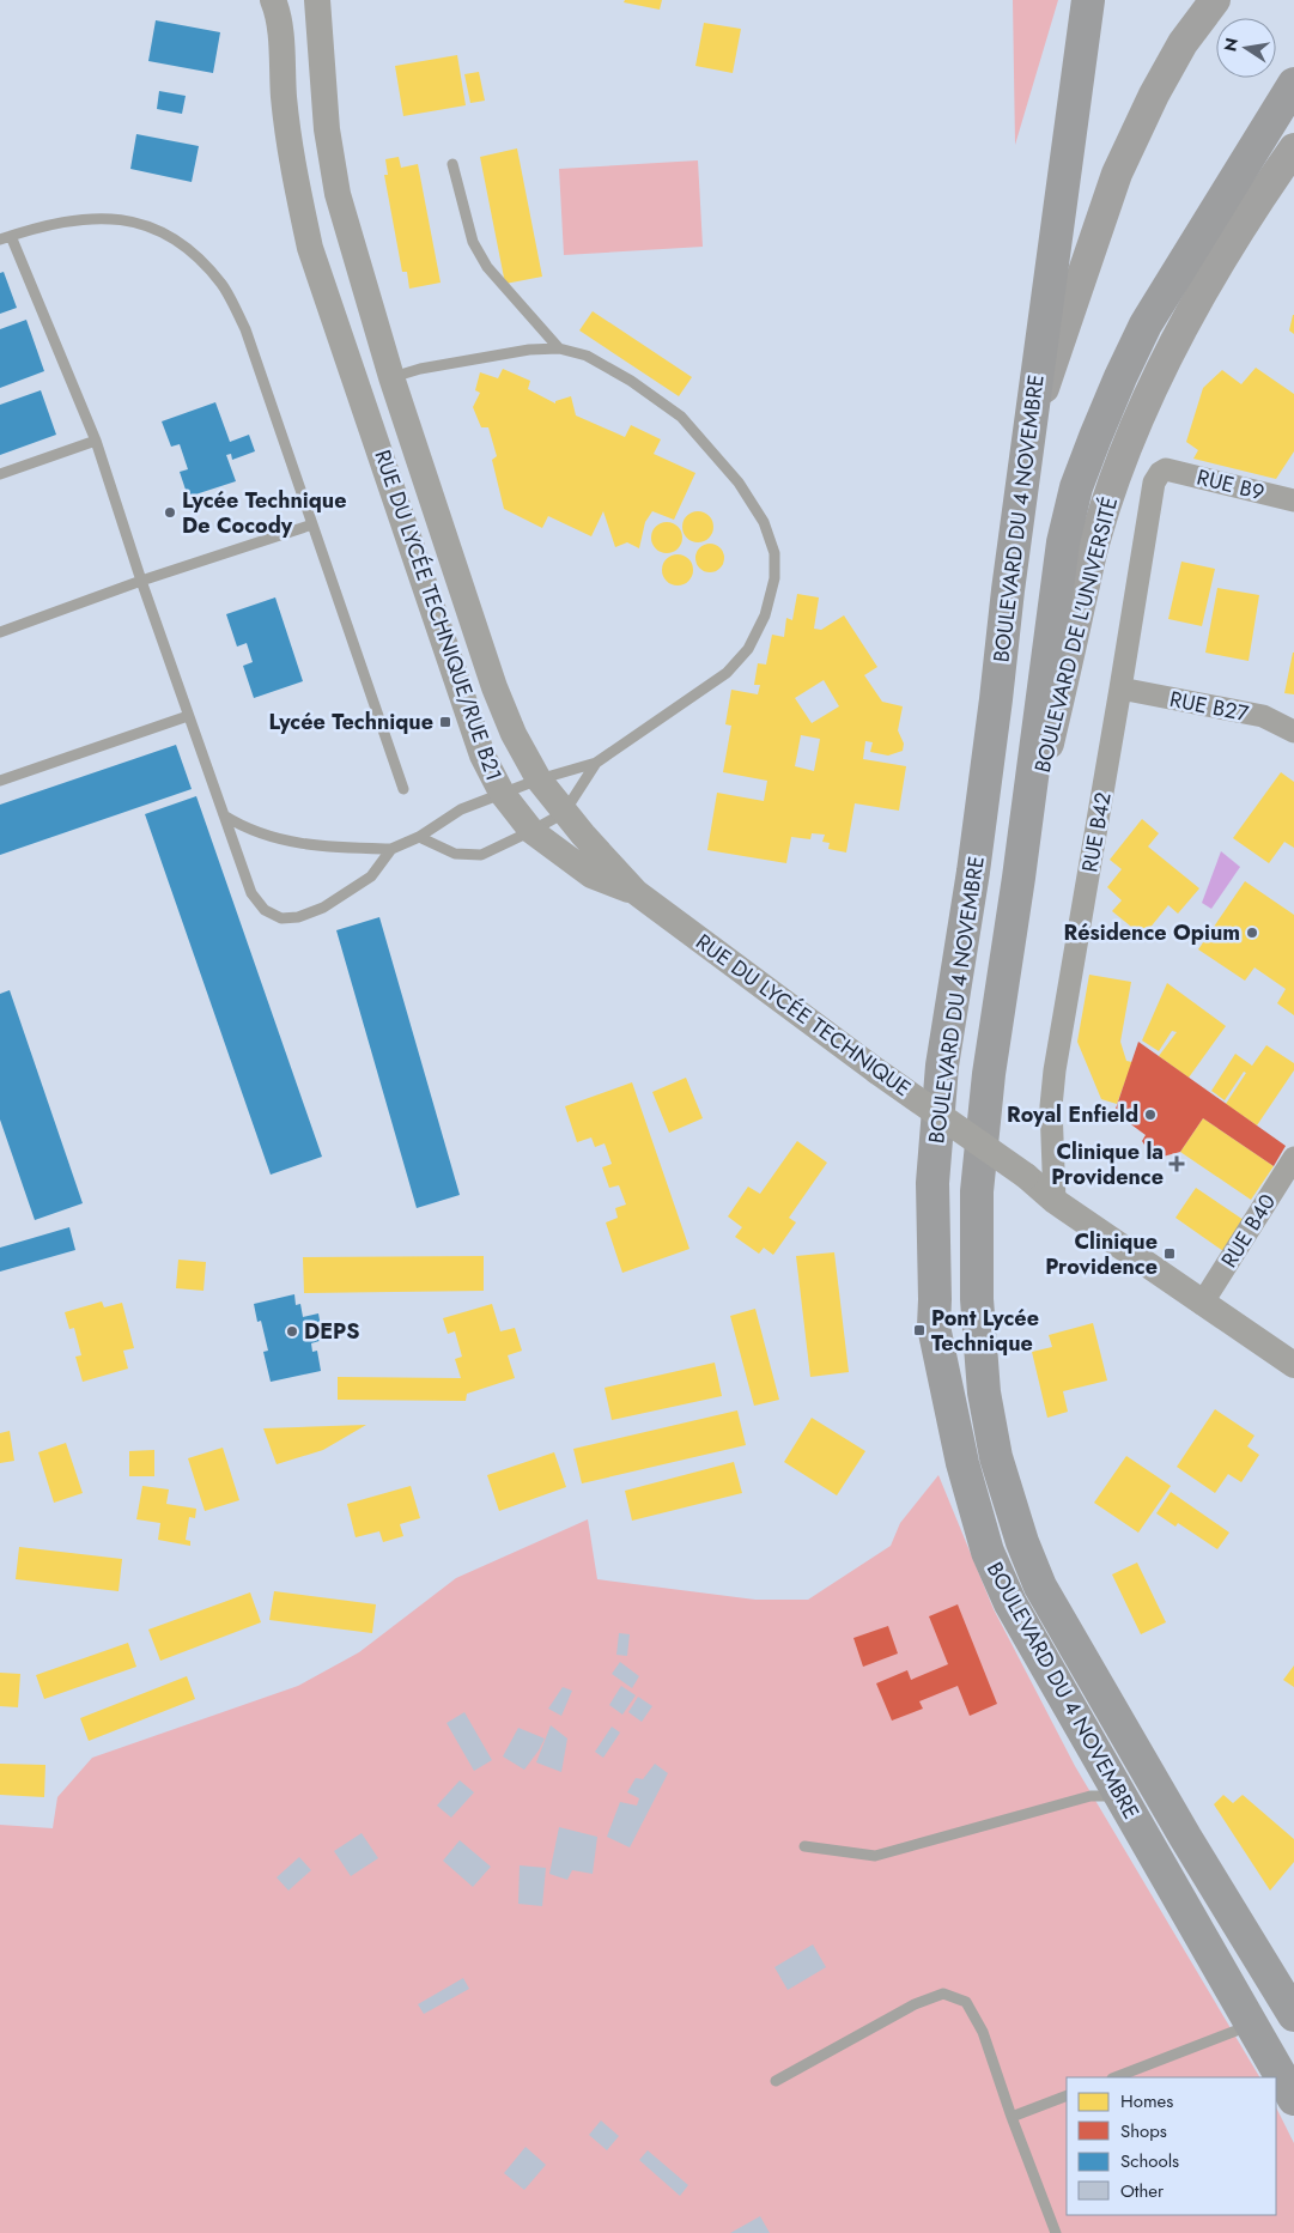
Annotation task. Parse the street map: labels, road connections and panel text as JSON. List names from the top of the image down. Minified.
{"streets":{"main road":["BOULEVARD DU 4 NOVEMBRE","BOULEVARD DE L'UNIVERSITÉ"],"street":["RUE B9","RUE DU LYCÉE TECHNIQUE/RUE B21","RUE B27","RUE B42","RUE DU LYCÉE TECHNIQUE","RUE B40"]},"crossings":[["RUE B9","RUE B42"],["BOULEVARD DU 4 NOVEMBRE","BOULEVARD DE L'UNIVERSITÉ"],["RUE DU LYCÉE TECHNIQUE/RUE B21","RUE DU LYCÉE TECHNIQUE"],["RUE B27","RUE B42"],["RUE B42","RUE DU LYCÉE TECHNIQUE"],["RUE DU LYCÉE TECHNIQUE","RUE B40"]],"places":{"other":["Lycée Technique De Cocody","Résidence Opium","Royal Enfield","DEPS"],"transit":["Lycée Technique","Clinique Providence","Pont Lycée Technique"],"health":["Clinique la Providence"]},"legend":["Homes","Shops","Schools","Other"],"north":"left"}
